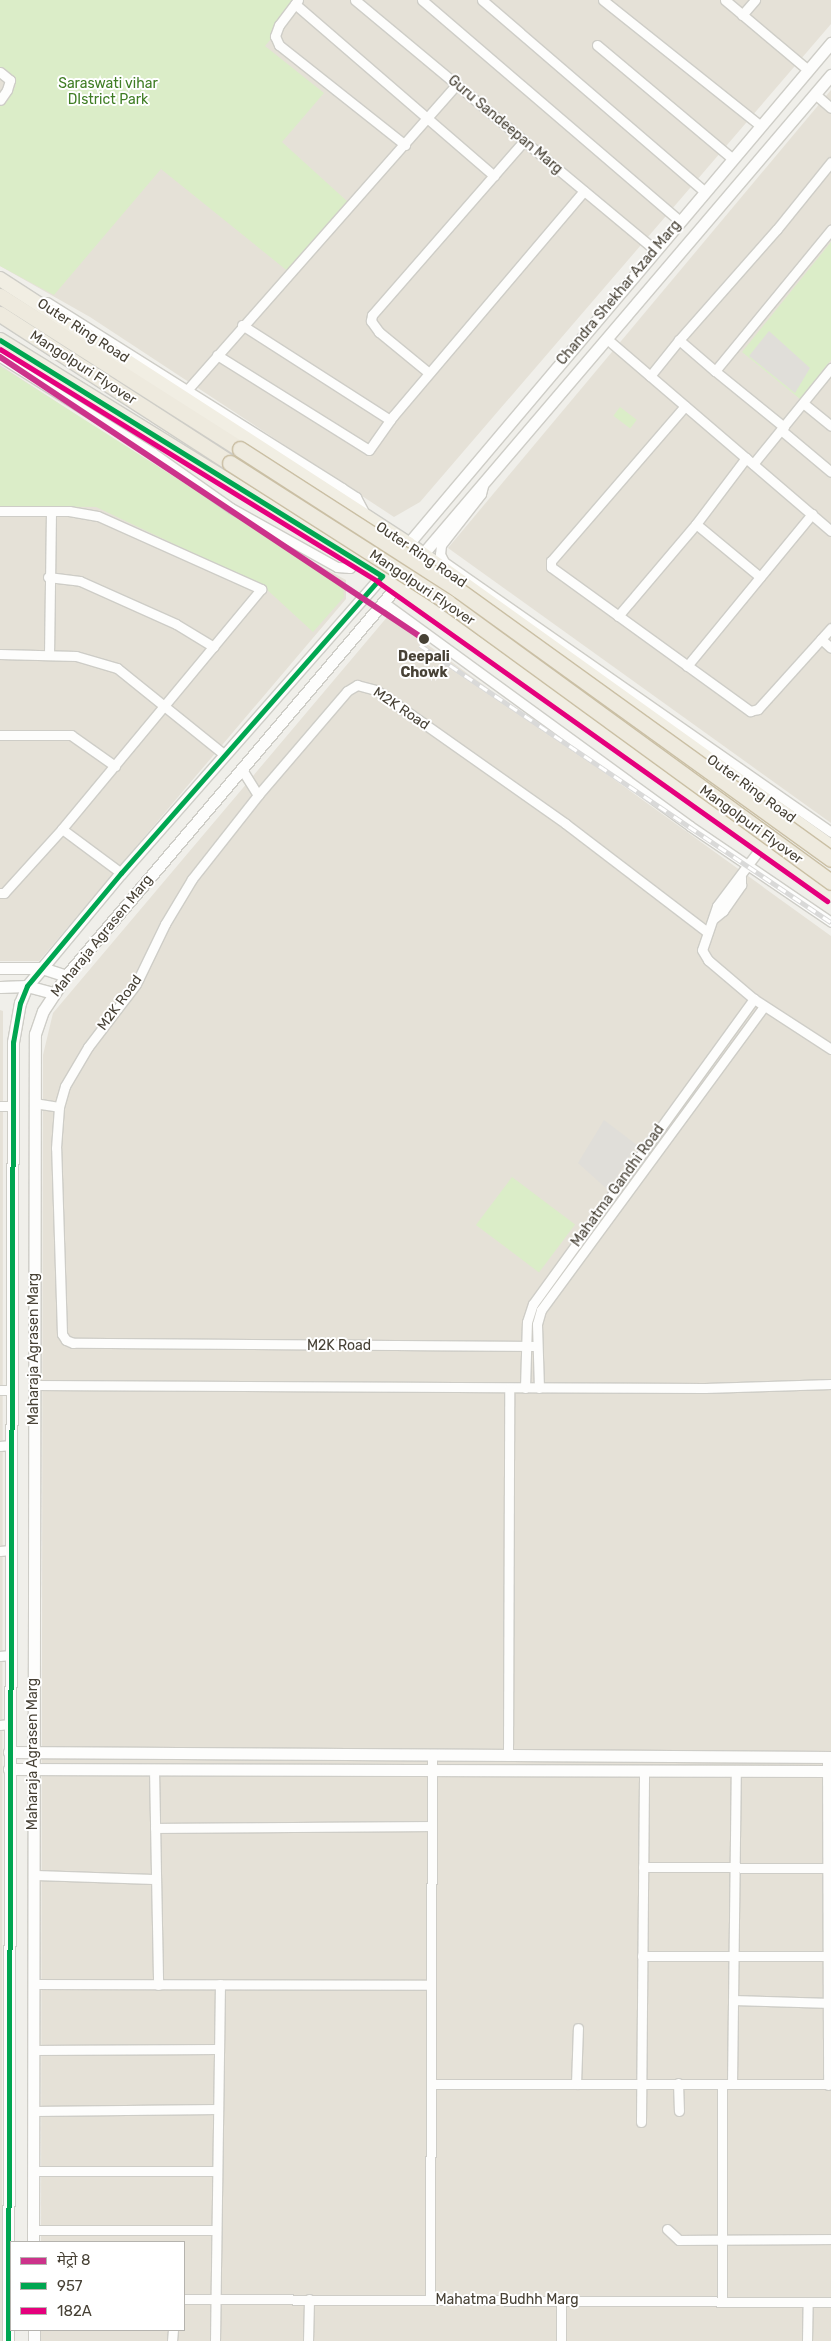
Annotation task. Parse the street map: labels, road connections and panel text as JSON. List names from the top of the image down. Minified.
{"streets":{"highway":["Mangolpuri Flyover"],"main road":["Outer Ring Road"],"street":["Guru Sandeepan Marg","Chandra Shekhar Azad Marg","M2K Road","Maharaja Agrasen Marg","Mahatma Gandhi Road","Mahatma Budhh Marg"]},"crossings":[["Guru Sandeepan Marg","Chandra Shekhar Azad Marg"],["Chandra Shekhar Azad Marg","Outer Ring Road"],["M2K Road","Mahatma Gandhi Road"]],"parks":["Saraswati vihar DIstrict Park"],"places":["Deepali Chowk"],"lines":["transit line 957","transit line 182A","metro line 8"],"legend":["मेट्रो 8","957","182A"]}
